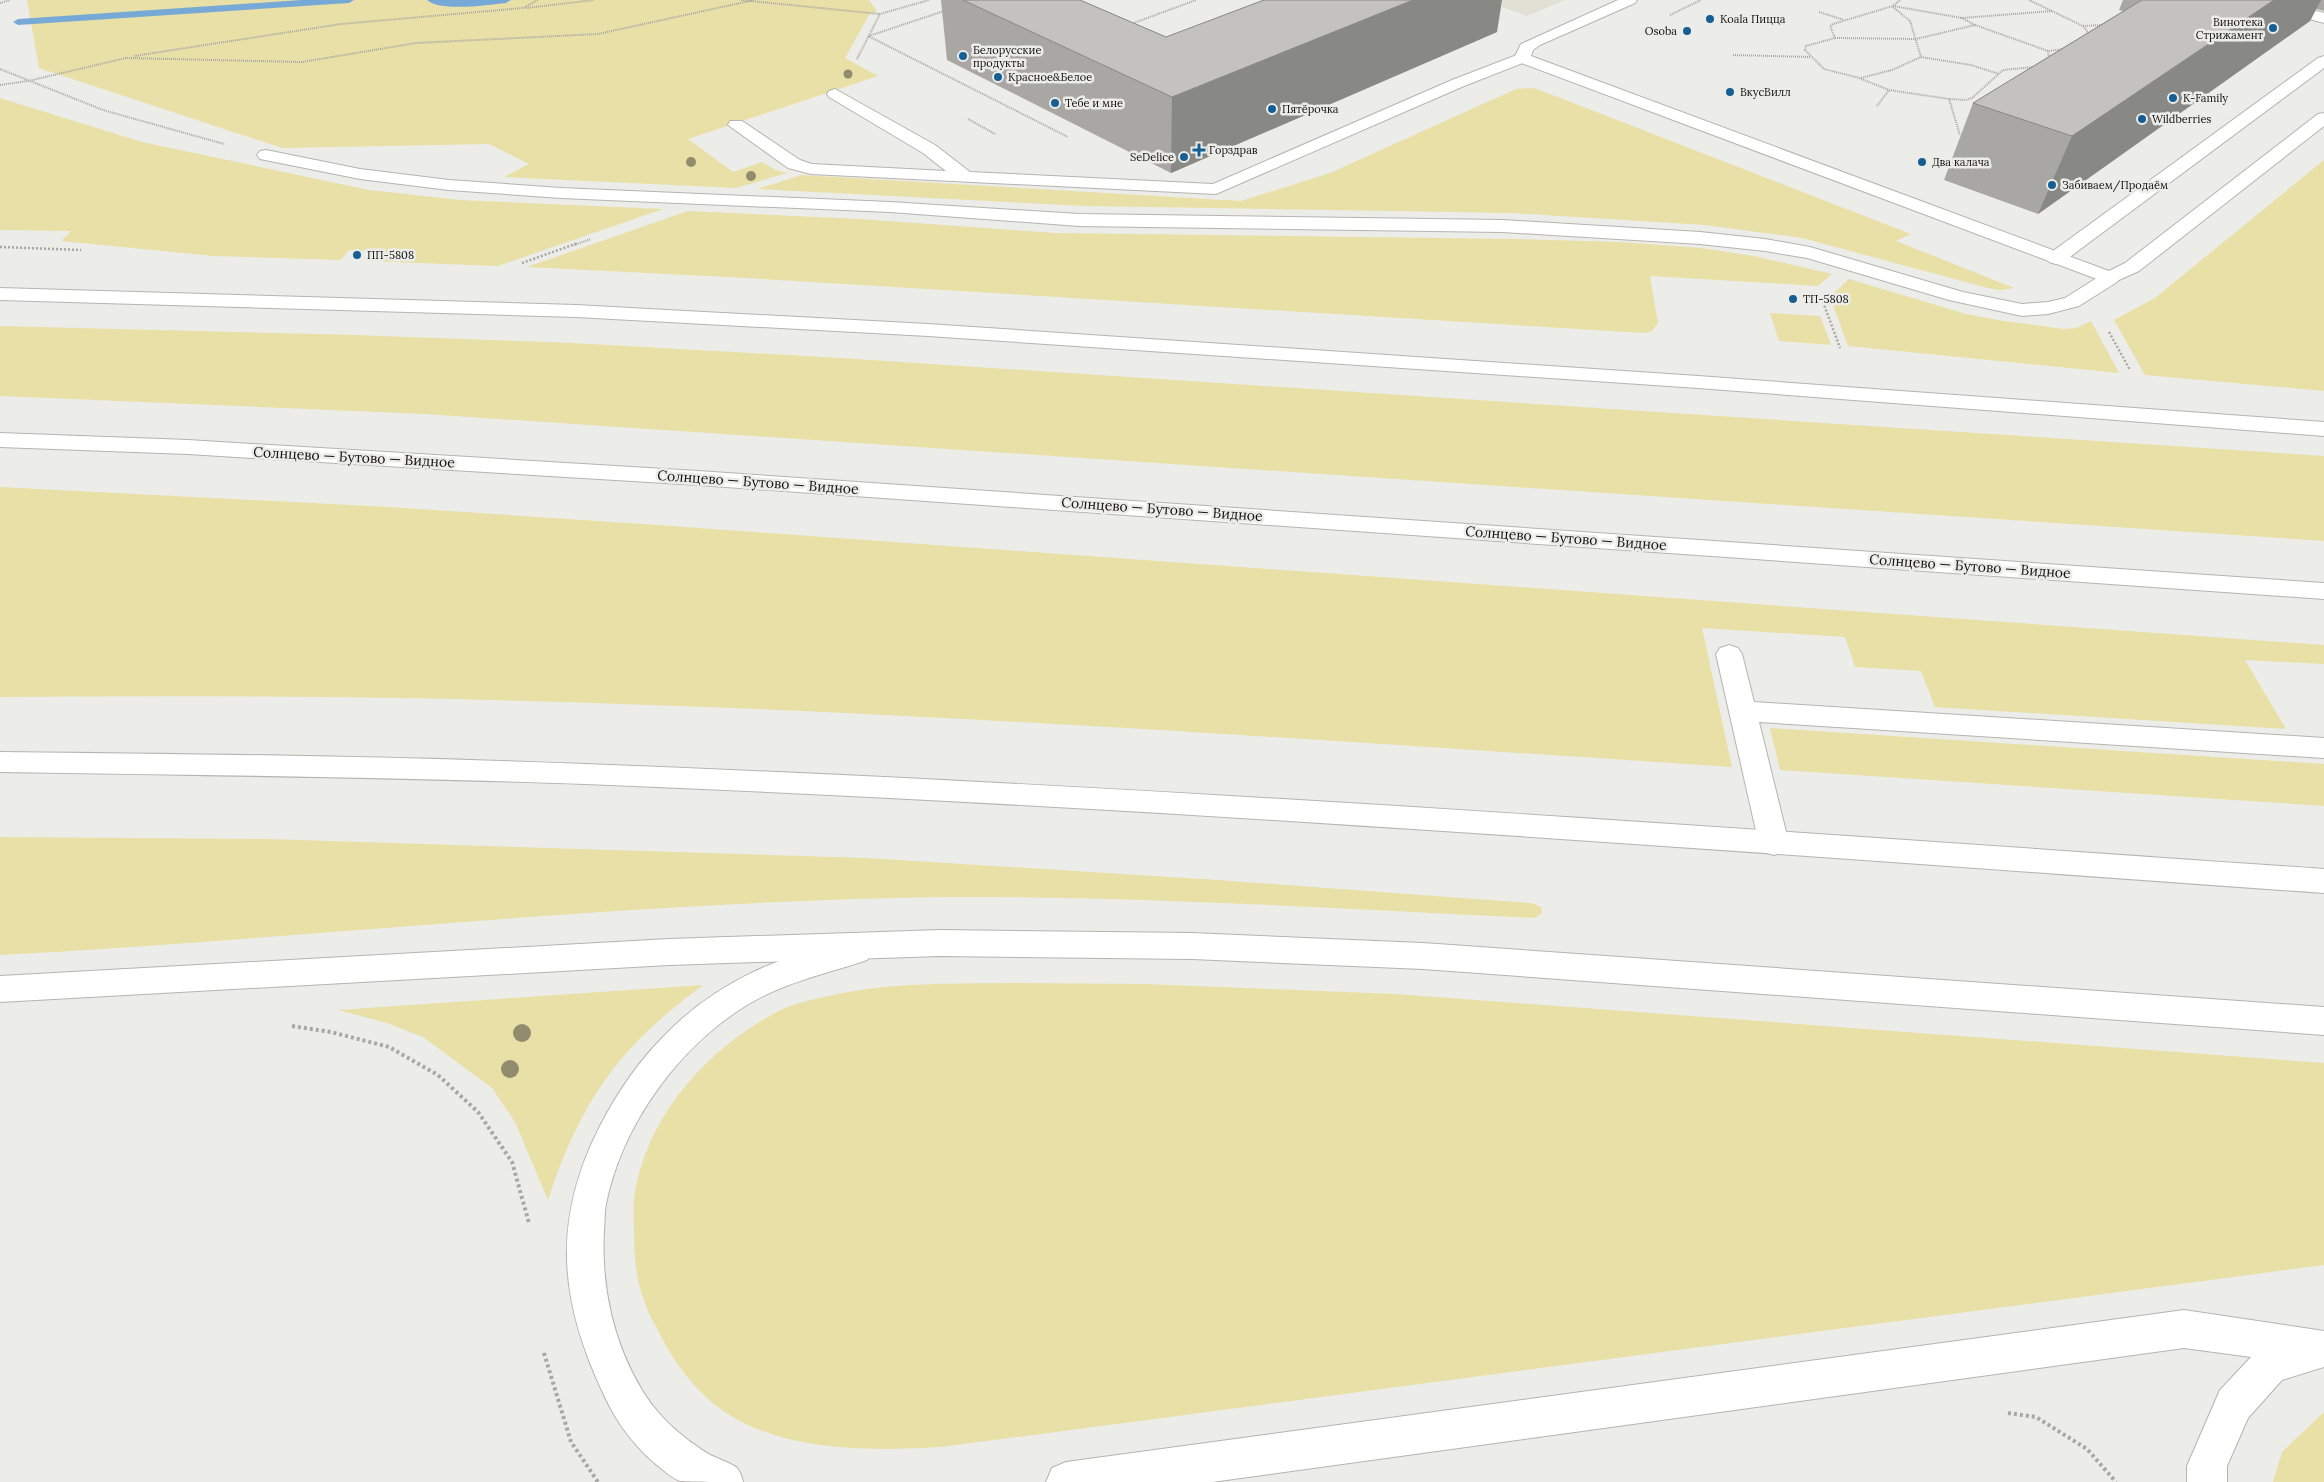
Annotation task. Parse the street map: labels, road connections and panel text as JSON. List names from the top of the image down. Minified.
{"streets":{"main road":["Солнцево — Бутово — Видное"]},"places":{"other":["Koala Пицца","Винотека Стрижамент","Osoba","Белорусские продукты","Красное&Белое","ВкусВилл","K-Family","Тебе и мне","Пятёрочка","Wildberries","SeDelice","Два калача","Забиваем/Продаём","ПП-5808","ТП-5808"],"health":["Горздрав"]}}
